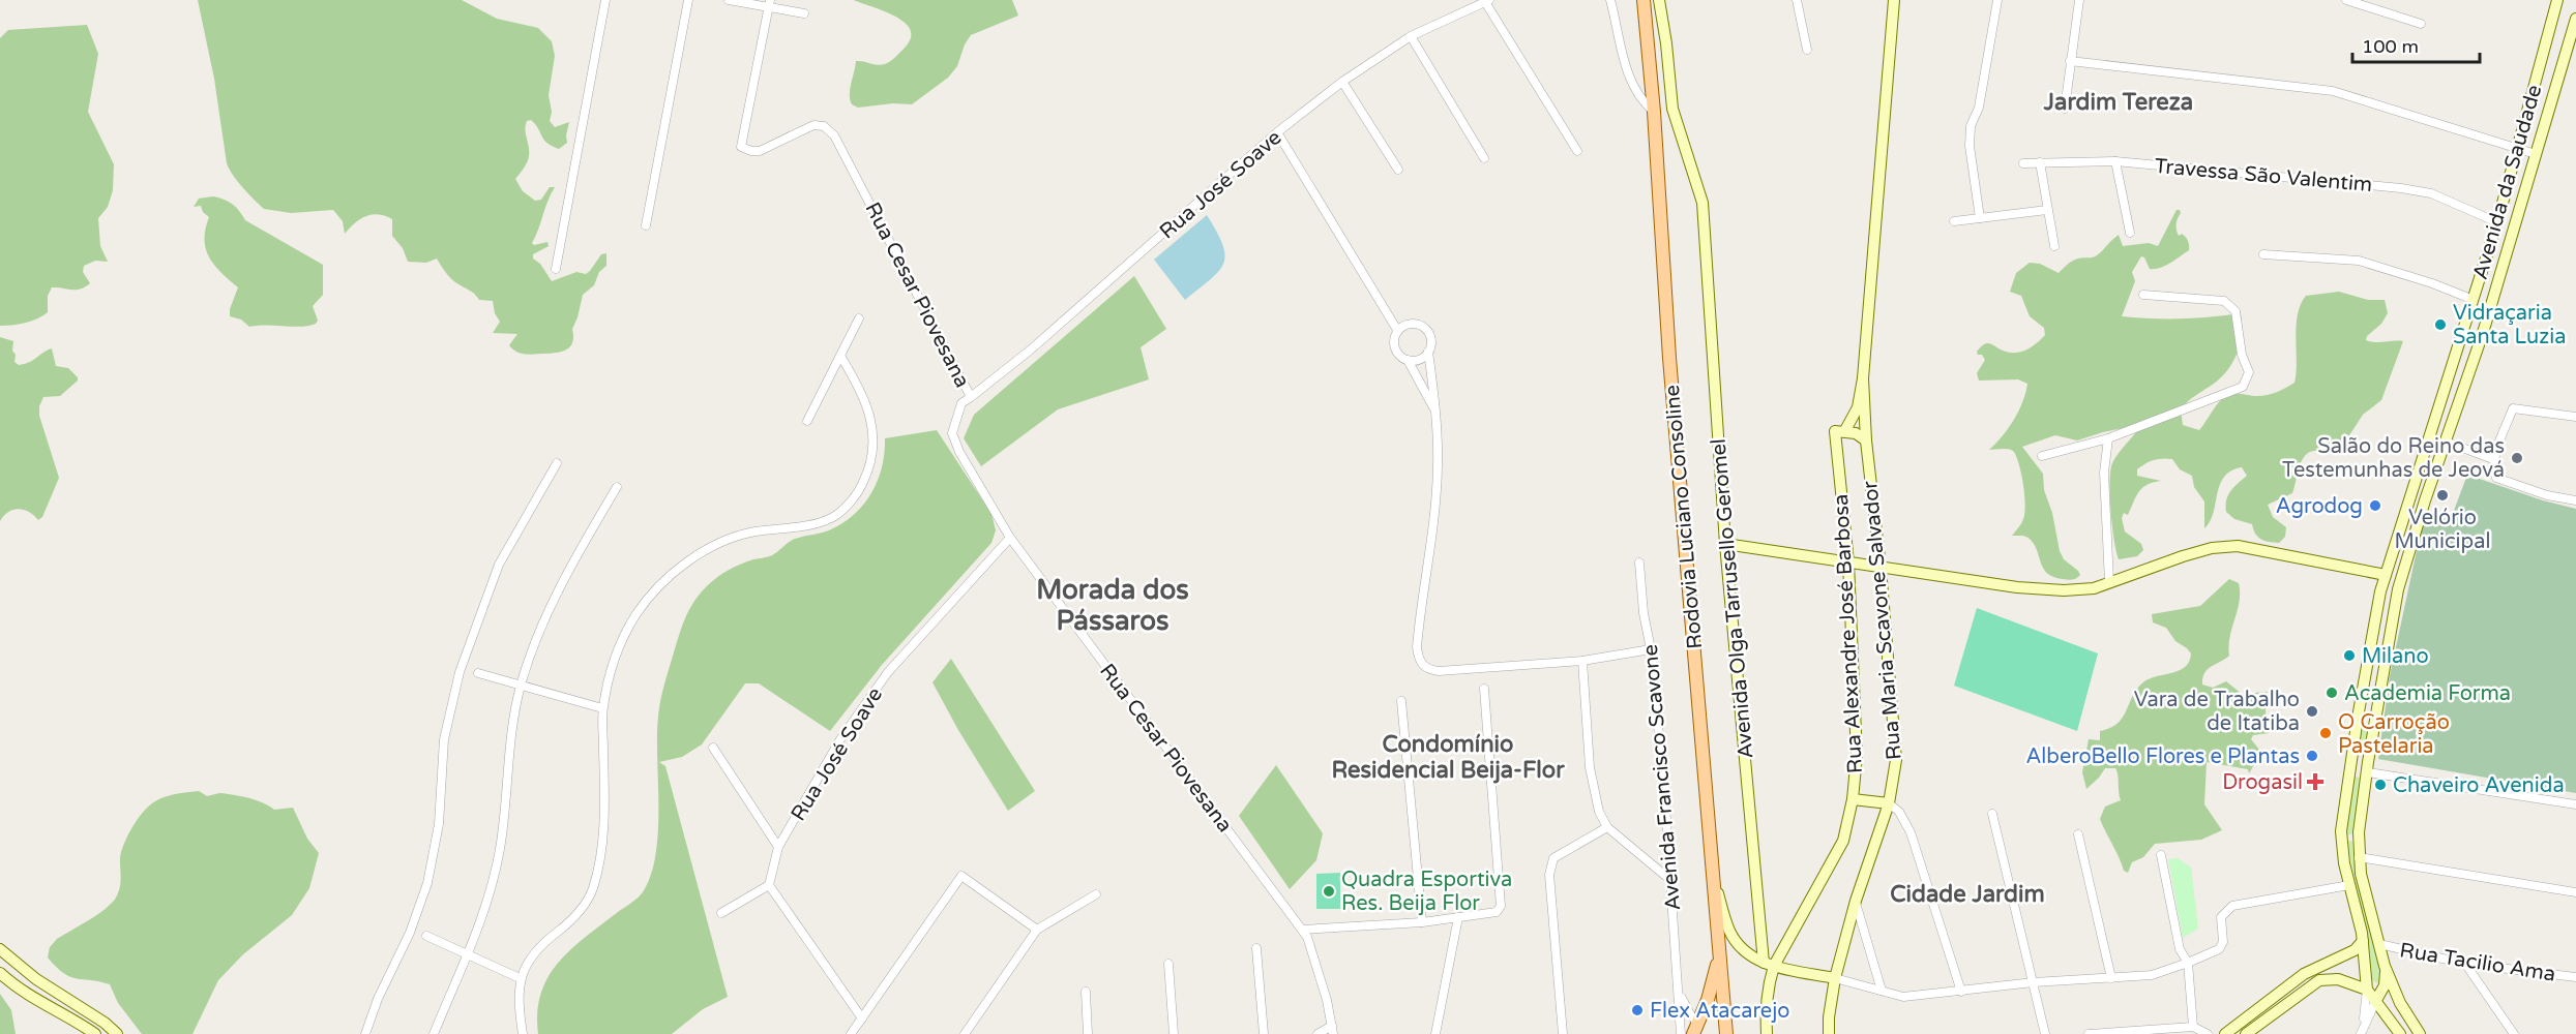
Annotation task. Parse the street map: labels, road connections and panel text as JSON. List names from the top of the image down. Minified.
{"streets":{"main road":["Avenida da Saudade","Rodovia Luciano Consoline","Avenida Olga Tarrusello Geromel","Rua Maria Scavone Salvador","Rua Alexandre José Barbosa"],"street":["Travessa São Valentim","Rua José Soave","Rua Cesar Piovesana","Avenida Francisco Scavone","Rua Tacilio Ama"]},"crossings":[["Travessa São Valentim","Avenida da Saudade"],["Avenida da Saudade","Rua Tacilio Ama"],["Rua José Soave","Rua Cesar Piovesana"],["Avenida Olga Tarrusello Geromel","Rua Alexandre José Barbosa"]],"districts":["Jardim Tereza","Morada dos Pássaros","Condomínio Residencial Beija-Flor","Cidade Jardim"],"places":{"other":["Vidraçaria Santa Luzia","Salão do Reino das Testemunhas de Jeová","Velório Municipal","Agrodog","Milano","Academia Forma","Vara de Trabalho de Itatiba","O Carroção Pastelaria","AlberoBello Flores e Plantas","Chaveiro Avenida","Quadra Esportiva Res. Beija Flor","Flex Atacarejo"],"health":["Drogasil"]},"scale_bar":"100 m"}
